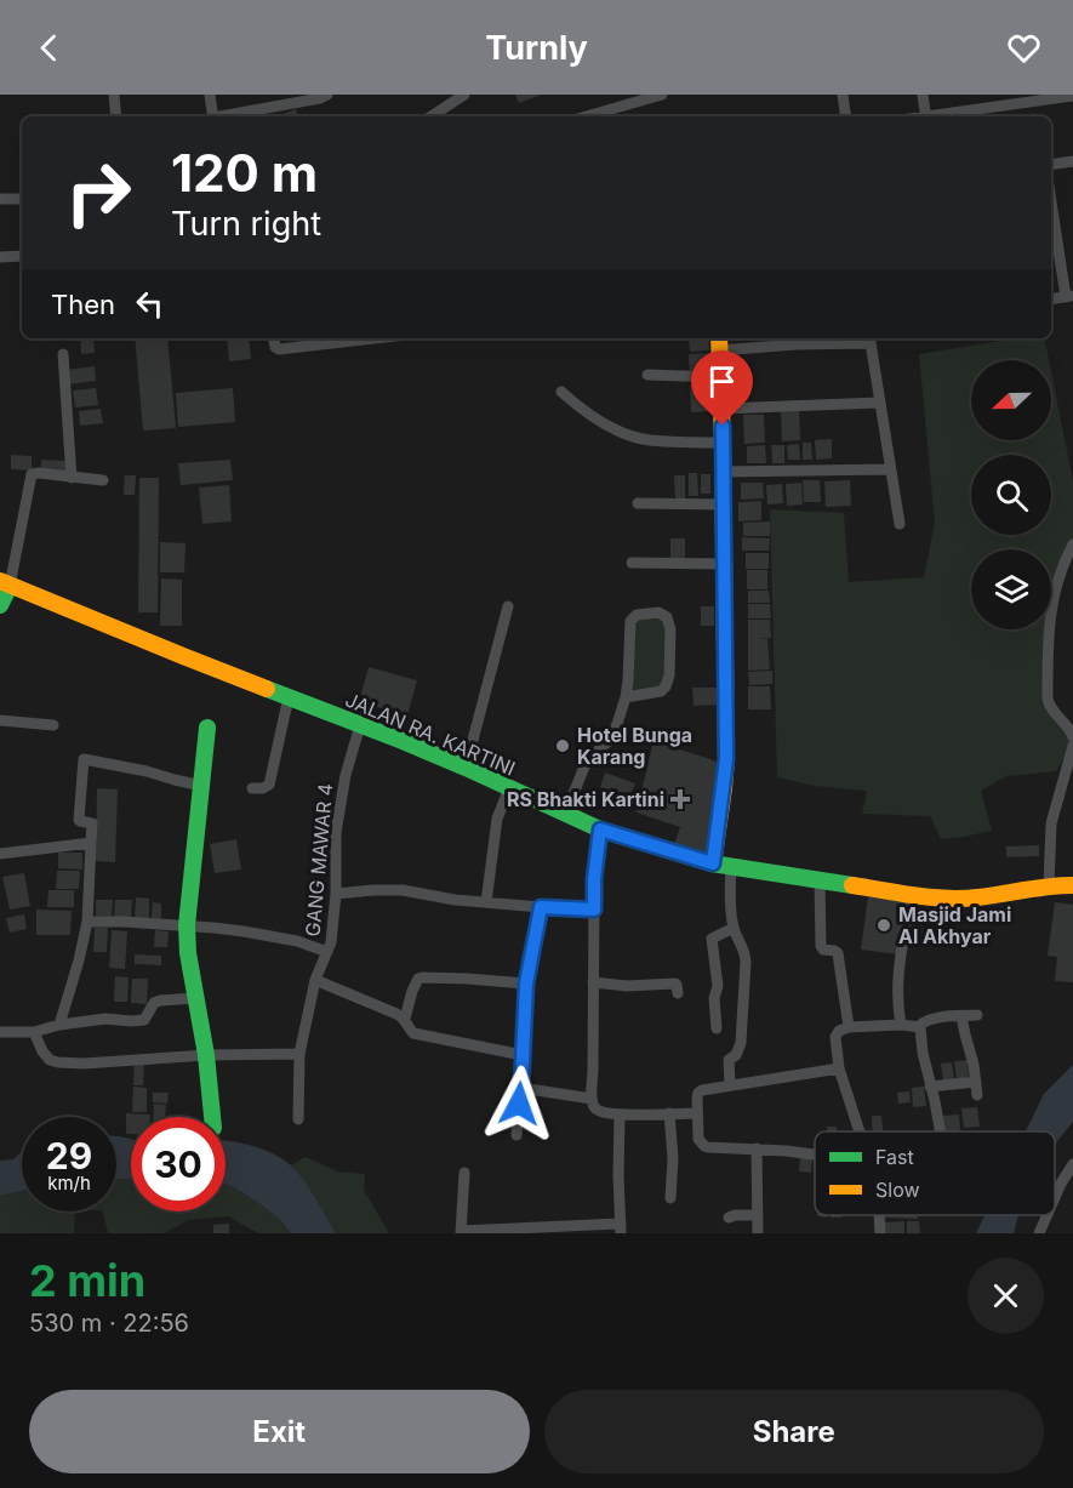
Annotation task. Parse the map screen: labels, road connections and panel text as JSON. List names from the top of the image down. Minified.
{"streets":{"main road":["JALAN RA. KARTINI"],"street":["GANG MAWAR 4"]},"crossings":[["JALAN RA. KARTINI","GANG MAWAR 4"]],"places":{"other":["Hotel Bunga Karang","Masjid Jami Al Akhyar"],"health":["RS Bhakti Kartini"]},"legend":["Fast","Slow"],"north":"left","page":{"header":"Turnly","turn":["120 m","Turn right"],"then":"Then","speed":"29 km/h","limit":"30","heading":["2 min","530 m · 22:56"],"buttons":["Exit","Share"]}}
